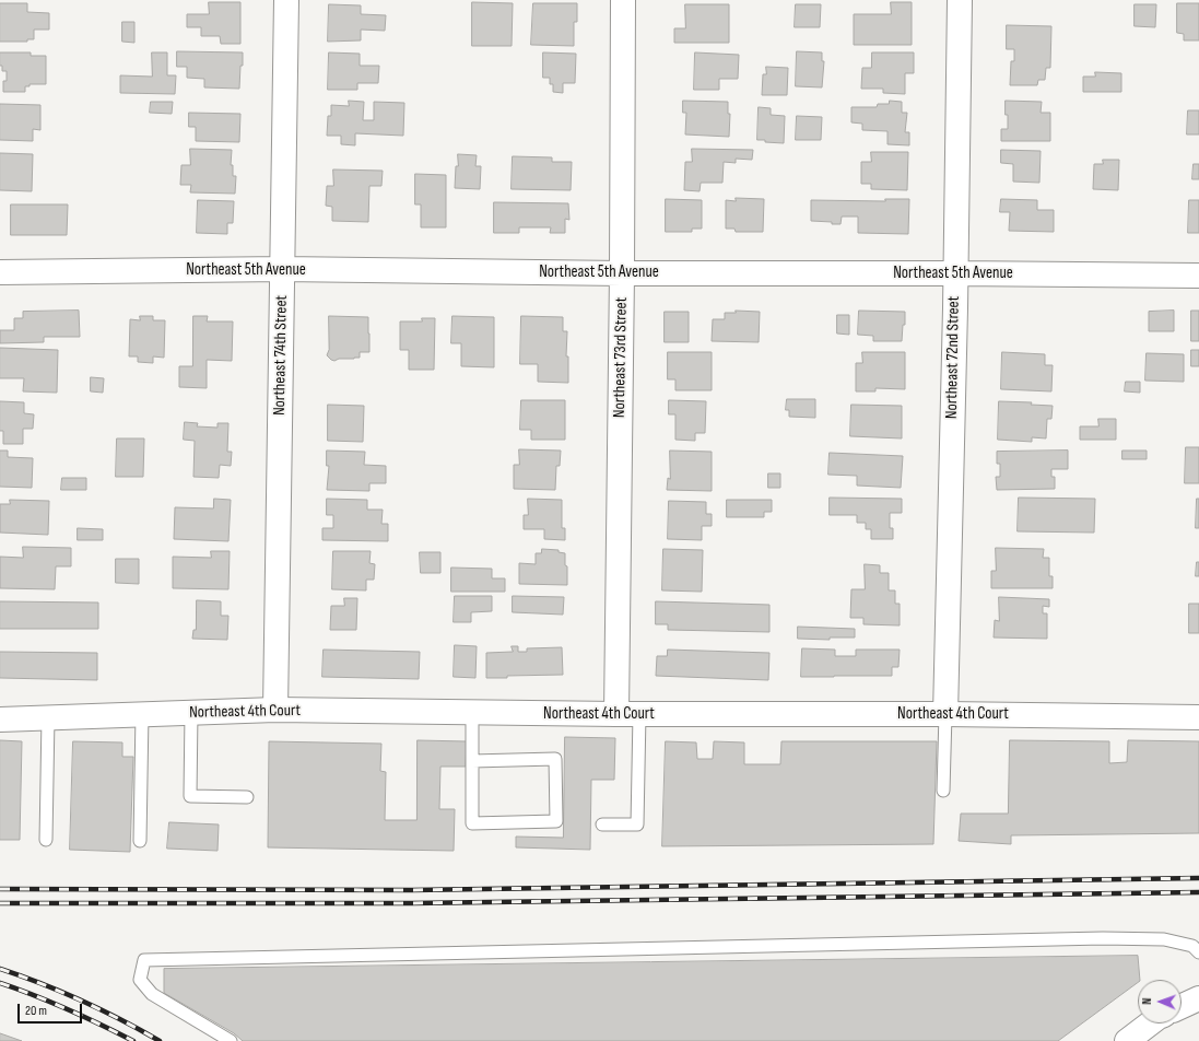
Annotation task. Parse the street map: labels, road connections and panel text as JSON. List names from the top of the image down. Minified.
{"streets":{"street":["Northeast 5th Avenue","Northeast 74th Street","Northeast 73rd Street","Northeast 72nd Street","Northeast 4th Court"]},"crossings":[["Northeast 5th Avenue","Northeast 74th Street"],["Northeast 5th Avenue","Northeast 73rd Street"],["Northeast 5th Avenue","Northeast 72nd Street"],["Northeast 74th Street","Northeast 4th Court"],["Northeast 73rd Street","Northeast 4th Court"],["Northeast 72nd Street","Northeast 4th Court"]],"scale_bar":"20 m","north":"left"}
